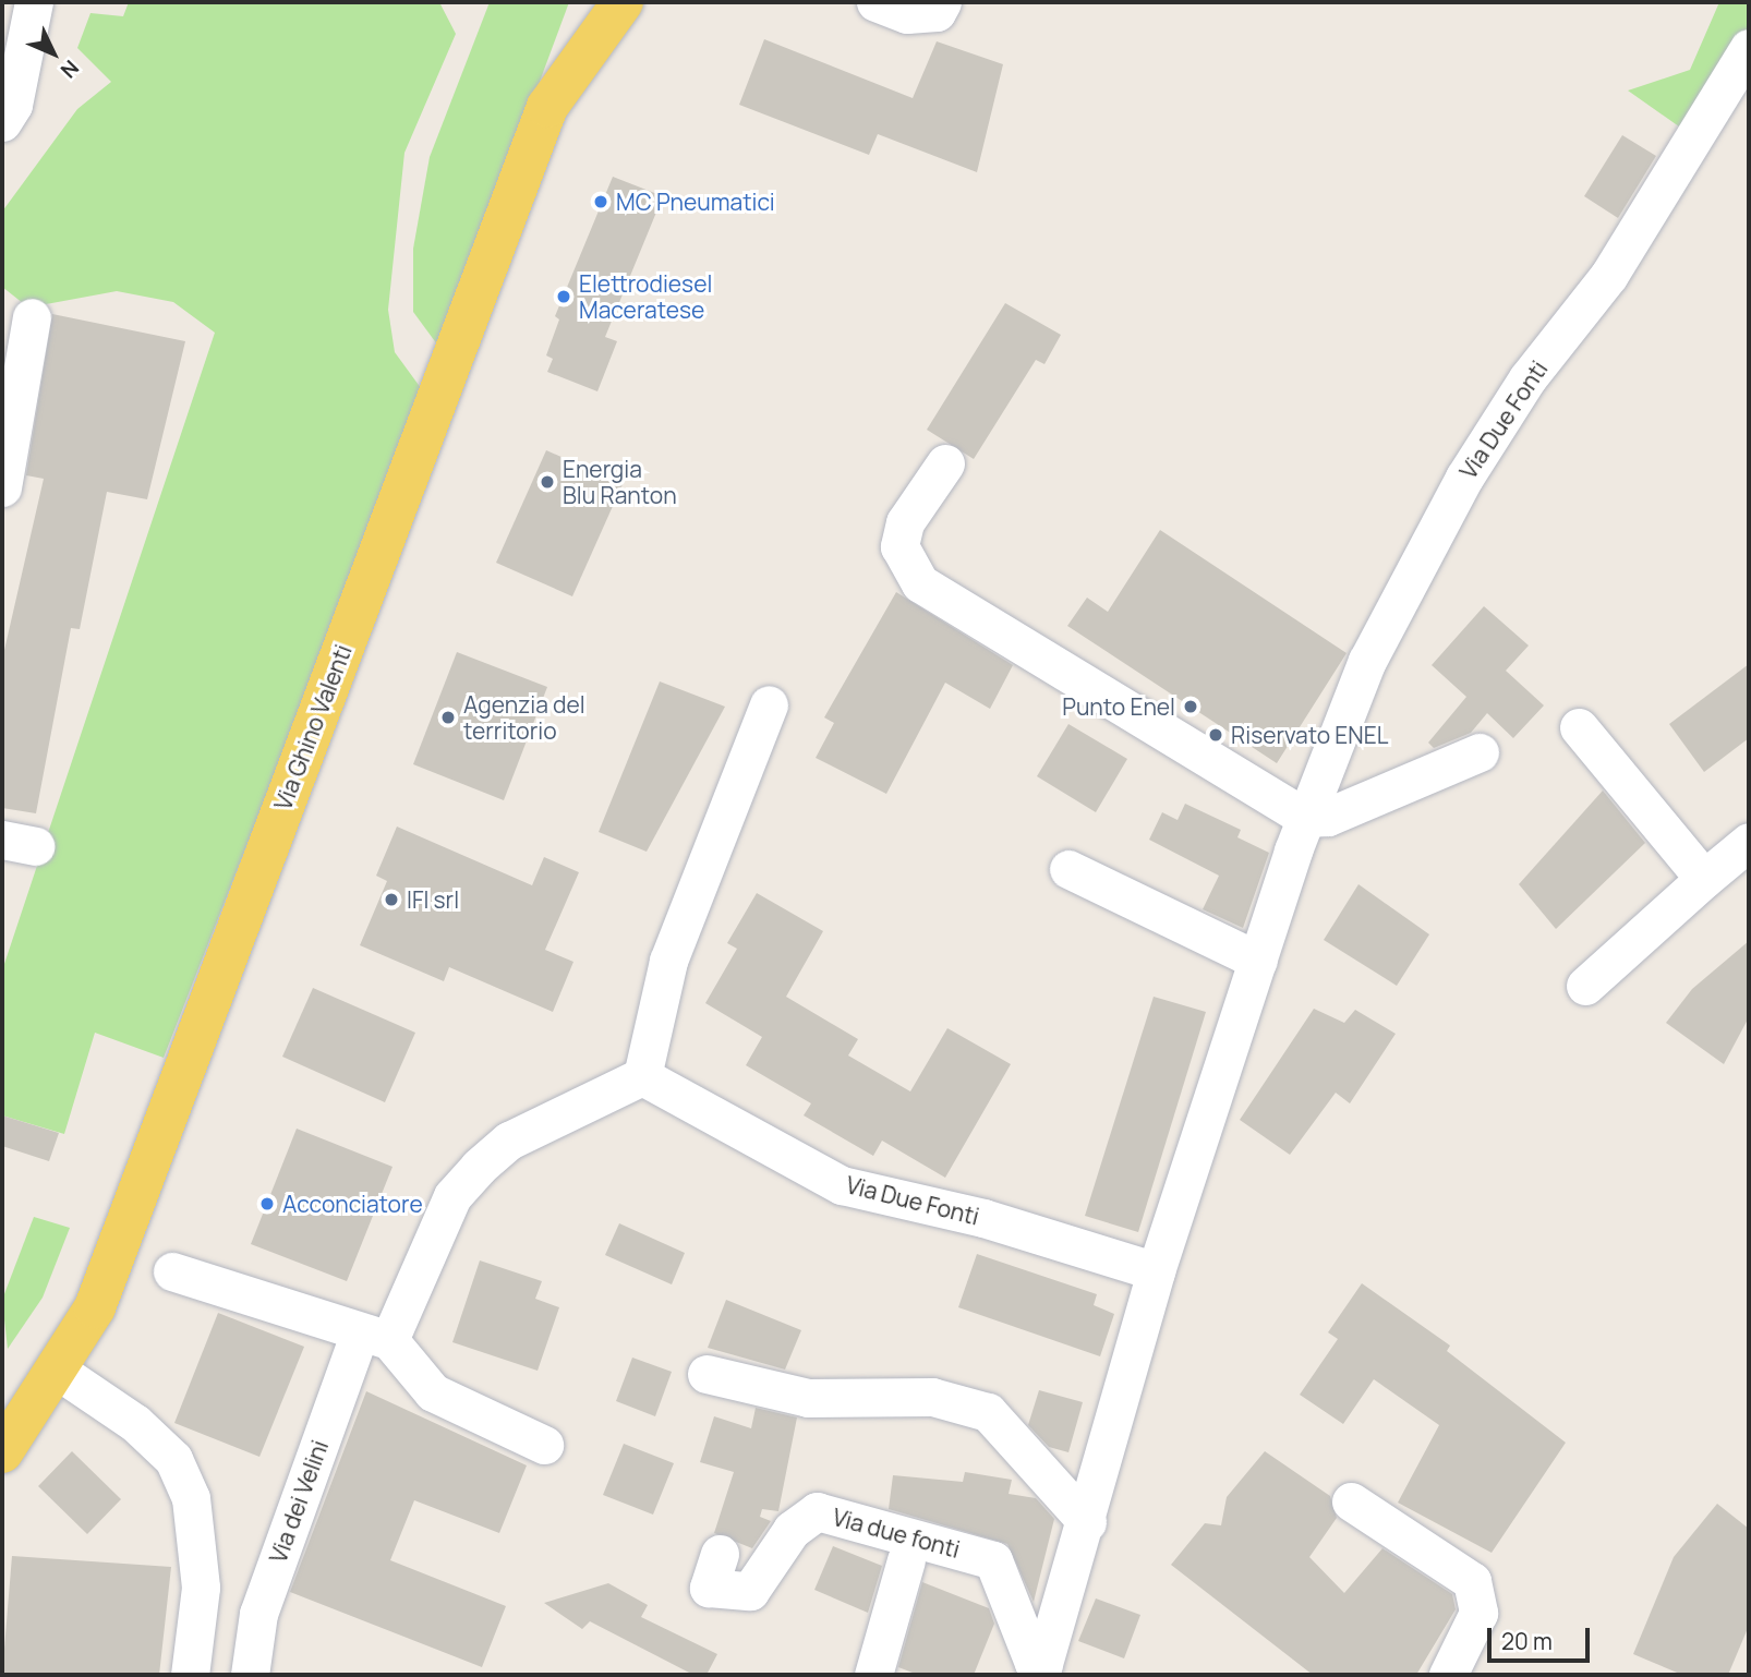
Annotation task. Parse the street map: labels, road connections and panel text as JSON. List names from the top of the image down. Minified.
{"streets":{"main road":["Via Ghino Valenti"],"street":["Via Due Fonti","Via dei Velini","Via due fonti"]},"crossings":[["Via Due Fonti","Via due fonti"]],"places":["MC Pneumatici","Elettrodiesel Maceratese","Energia Blu Ranton","Punto Enel","Agenzia del territorio","Riservato ENEL","IFI srl","Acconciatore"],"scale_bar":"20 m","north":"bottom right"}
